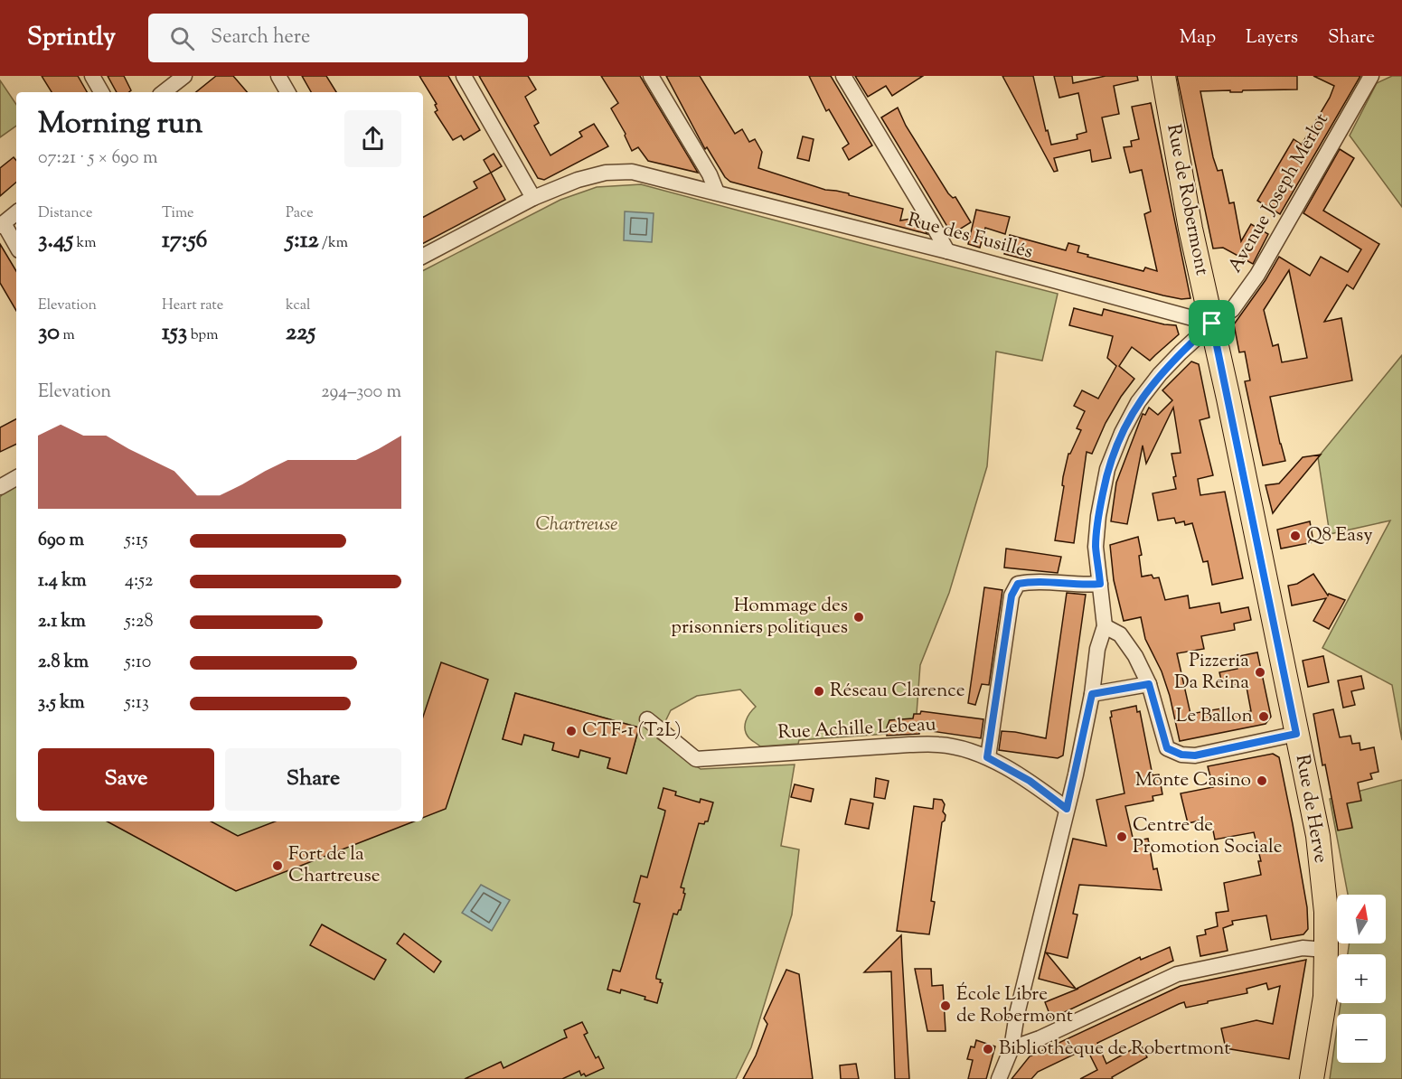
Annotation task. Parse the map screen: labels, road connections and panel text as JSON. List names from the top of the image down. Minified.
{"streets":{"main road":["Rue de Robermont","Rue de Herve"],"street":["Avenue Joseph Merlot","Rue des Fusillés","Rue Achille Lebeau"]},"crossings":[["Avenue Joseph Merlot","Rue de Robermont"],["Avenue Joseph Merlot","Rue des Fusillés"],["Avenue Joseph Merlot","Rue de Herve"],["Rue de Robermont","Rue des Fusillés"],["Rue de Robermont","Rue de Herve"],["Rue des Fusillés","Rue de Herve"]],"parks":["Chartreuse"],"places":["Q8 Easy","Hommage des prisonniers politiques","Pizzeria Da Reina","Réseau Clarence","Le Ballon","CTF-1 (T2L)","Monte Casino","Centre de Promotion Sociale","Fort de la Chartreuse","École Libre de Robermont","Bibliothèque de Robertmont"],"north":"top","page":{"header":"Sprintly","search":"Search here","nav":["Map","Layers","Share"],"heading":["Morning run","07:21 · 5 × 690 m"],"stats":[["Distance","3.45 km"],["Time","17:56"],["Pace","5:12 /km"],["Elevation","30 m"],["Heart rate","153 bpm"],["kcal","225"]],"chart":["Elevation","294–300 m"],"list":[{"name":"690 m","note":"5:15"},{"name":"1.4 km","note":"4:52"},{"name":"2.1 km","note":"5:28"},{"name":"2.8 km","note":"5:10"},{"name":"3.5 km","note":"5:13"}],"buttons":["Save","Share"],"map_buttons":["+","−"]}}
